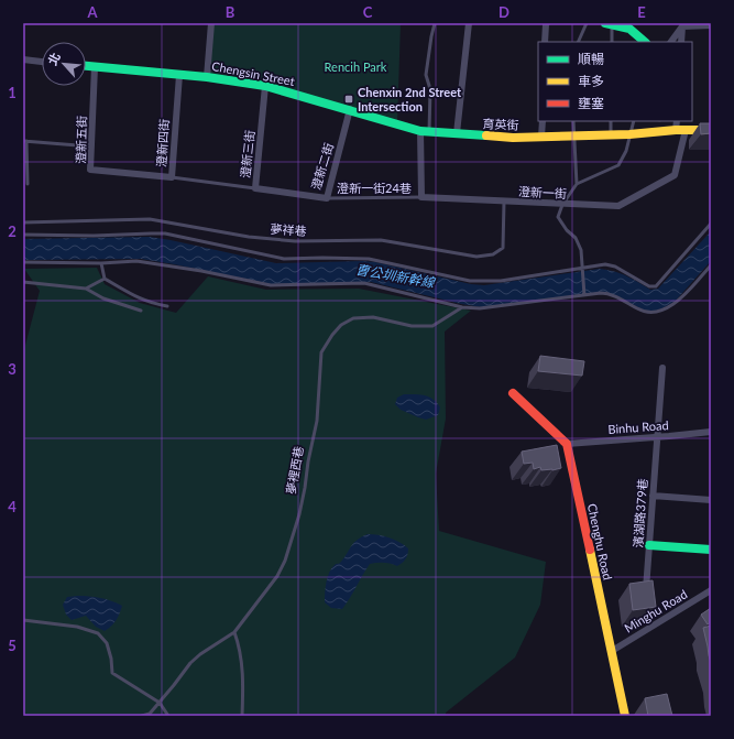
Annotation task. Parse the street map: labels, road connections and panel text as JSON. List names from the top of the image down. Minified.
{"streets":{"street":["Chengsin Street","育英街","澄新五街","澄新四街","澄新三街","澄新二街","澄新一街","Binhu Road","濱湖路379巷","Chenghu Road","Minghu Road"],"lane":["澄新一街24巷","夢祥巷","夢裡西巷"]},"crossings":[["Chengsin Street","育英街"],["Chengsin Street","澄新五街"],["Chengsin Street","澄新四街"],["Chengsin Street","澄新三街"],["Chengsin Street","澄新二街"],["育英街","澄新一街"],["澄新五街","澄新四街"],["澄新三街","澄新二街"],["澄新二街","澄新一街24巷"],["澄新一街24巷","澄新一街"],["澄新一街","夢祥巷"],["Binhu Road","濱湖路379巷"],["Binhu Road","Chenghu Road"],["Chenghu Road","Minghu Road"]],"water":["曹公圳新幹線"],"parks":["Rencih Park"],"places":{"transit":["Chenxin 2nd Street Intersection"]},"legend":["順暢","車多","壅塞"],"north":"top left","grid":{"columns":["A","B","C","D","E"],"rows":["1","2","3","4","5"]}}
